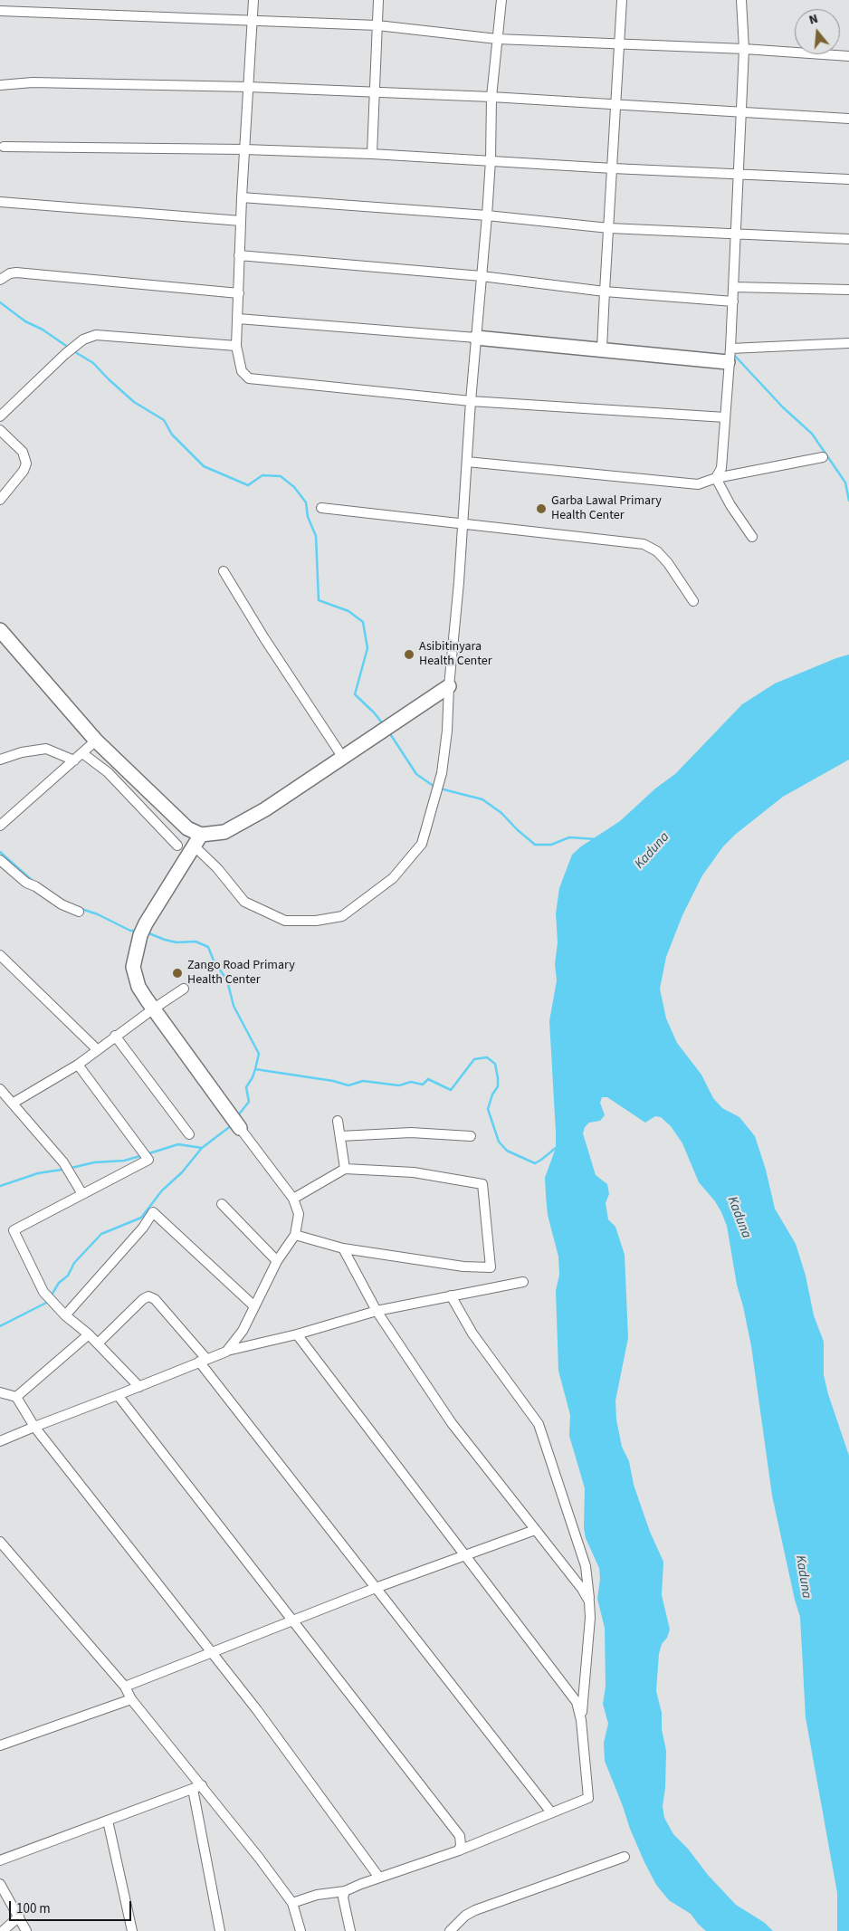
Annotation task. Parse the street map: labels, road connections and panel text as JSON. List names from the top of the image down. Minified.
{"water":["Kaduna"],"places":["Garba Lawal Primary Health Center","Asibitinyara Health Center","Zango Road Primary Health Center"],"scale_bar":"100 m","north":"top"}
